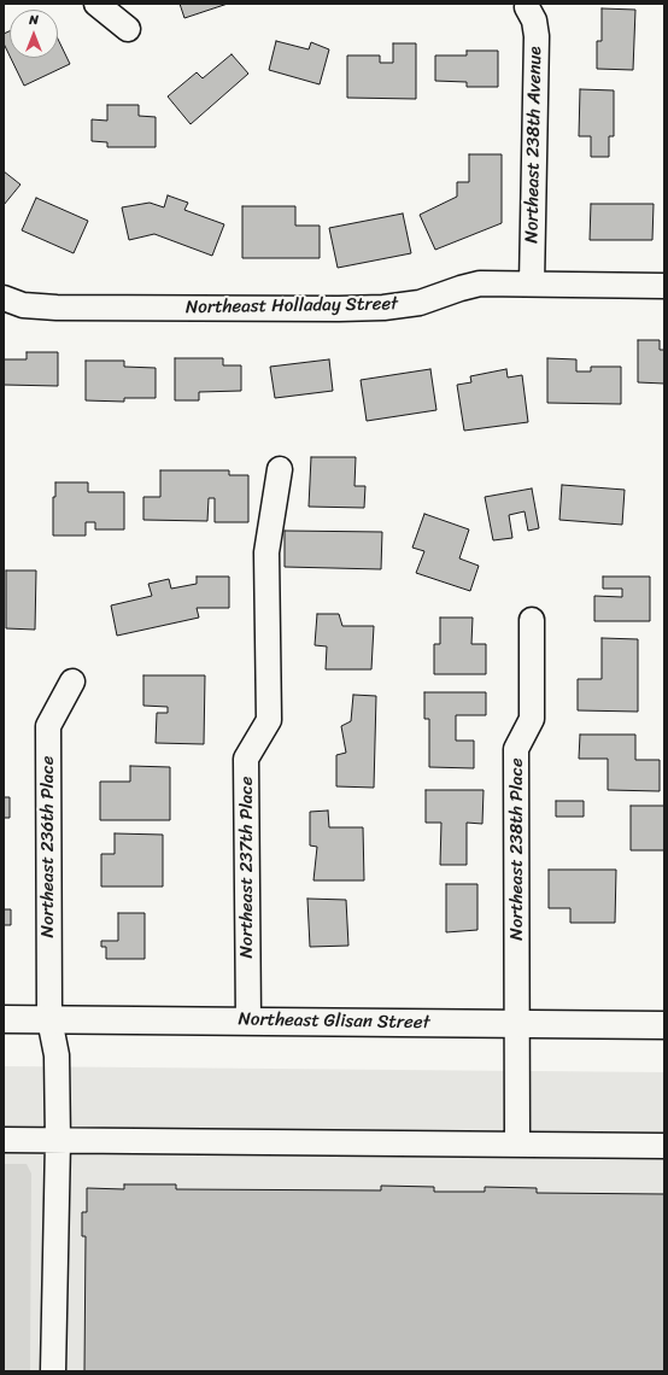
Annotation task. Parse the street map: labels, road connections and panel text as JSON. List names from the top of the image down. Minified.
{"streets":{"main road":["Northeast Glisan Street"],"street":["Northeast 238th Avenue","Northeast Holladay Street","Northeast 236th Place","Northeast 238th Place","Northeast 237th Place"]},"crossings":[["Northeast 238th Avenue","Northeast Holladay Street"],["Northeast 236th Place","Northeast Glisan Street"],["Northeast 238th Place","Northeast Glisan Street"],["Northeast 237th Place","Northeast Glisan Street"]],"north":"top"}
